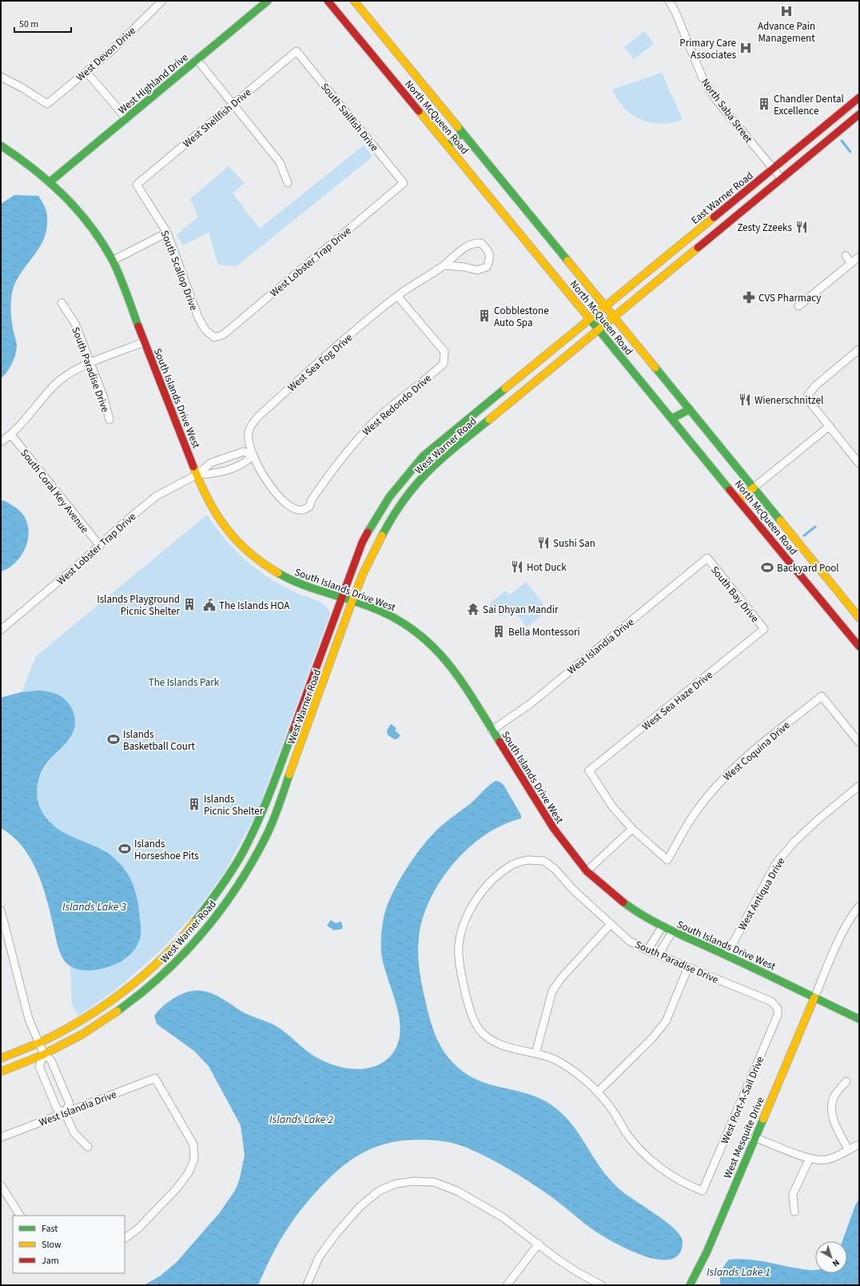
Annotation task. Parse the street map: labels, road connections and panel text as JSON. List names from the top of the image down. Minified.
{"streets":{"main road":["West Highland Drive","North McQueen Road","East Warner Road","South Islands Drive West","West Warner Road","West Mesquite Drive"],"street":["West Devon Drive","North Saba Street","South Sailfish Drive","West Shellfish Drive","West Lobster Trap Drive","South Scallop Drive","West Sea Fog Drive","South Paradise Drive","West Redondo Drive","South Coral Key Avenue","South Bay Drive","West Islandia Drive","West Sea Haze Drive","West Coquina Drive","West Antiqua Drive","West Port-A-Sail Drive"]},"crossings":[["West Highland Drive","South Islands Drive West"],["North Saba Street","East Warner Road"],["South Sailfish Drive","West Shellfish Drive"],["South Sailfish Drive","West Lobster Trap Drive"],["North McQueen Road","East Warner Road"],["North McQueen Road","West Warner Road"],["West Shellfish Drive","South Scallop Drive"],["East Warner Road","West Warner Road"],["West Lobster Trap Drive","South Scallop Drive"],["West Lobster Trap Drive","South Islands Drive West"],["West Lobster Trap Drive","South Coral Key Avenue"],["West Sea Fog Drive","West Redondo Drive"],["South Paradise Drive","West Port-A-Sail Drive"],["South Islands Drive West","West Warner Road"],["South Islands Drive West","West Islandia Drive"],["South Islands Drive West","West Antiqua Drive"],["South Islands Drive West","West Mesquite Drive"],["South Bay Drive","West Islandia Drive"],["South Bay Drive","West Sea Haze Drive"],["West Sea Haze Drive","West Coquina Drive"]],"water":["Islands Lake 3","Islands Lake 2","Islands Lake 1"],"parks":["The Islands Park"],"places":{"hospital":["Advance Pain Management","Primary Care Associates"],"building":["Chandler Dental Excellence","Cobblestone Auto Spa","Islands Playground Picnic Shelter","Bella Montessori","Islands Picnic Shelter"],"restaurant":["Zesty Zzeeks","Wienerschnitzel","Sushi San","Hot Duck"],"pharmacy":["CVS Pharmacy"],"sports":["Backyard Pool","Islands Basketball Court","Islands Horseshoe Pits"],"public building":["The Islands HOA"],"temple":["Sai Dhyan Mandir"]},"legend":["Fast","Slow","Jam"],"scale_bar":"50 m","north":"bottom right"}
